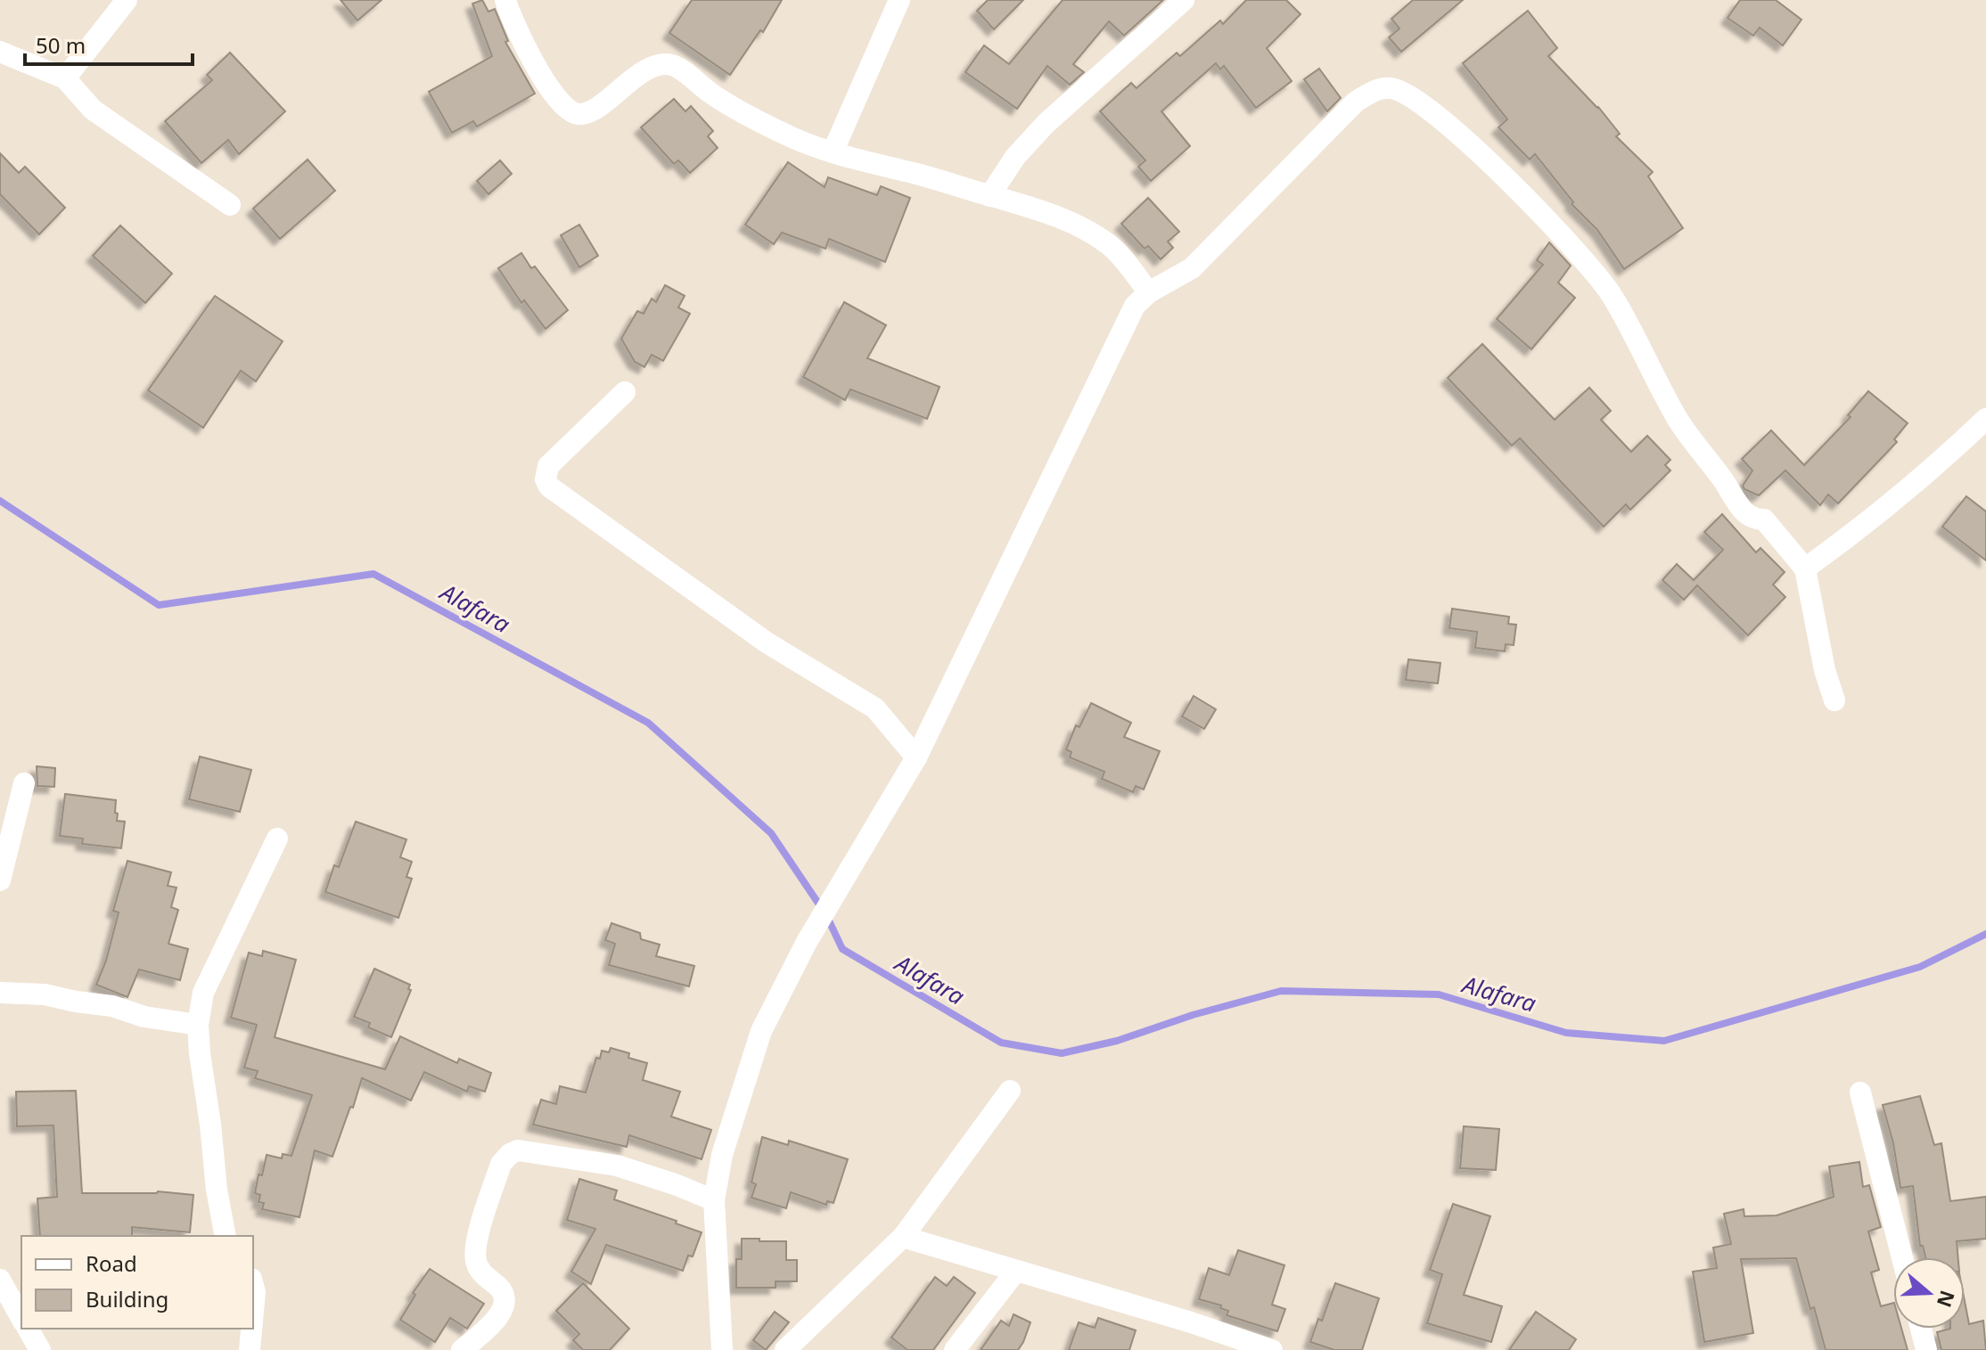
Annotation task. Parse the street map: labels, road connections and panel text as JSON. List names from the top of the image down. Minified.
{"water":["Alafara"],"legend":["Road","Building"],"scale_bar":"50 m","north":"right"}
